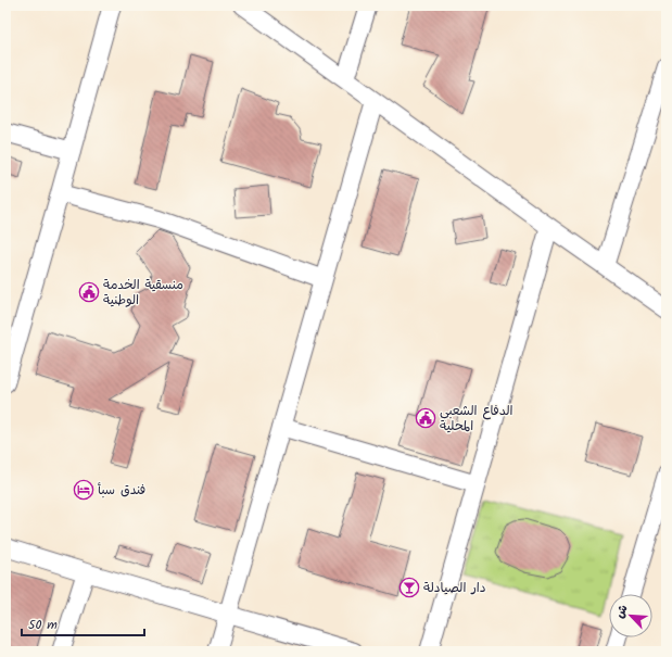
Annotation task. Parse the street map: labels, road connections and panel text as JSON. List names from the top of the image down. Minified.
{"places":{"public building":["منسقية الخدمة الوطنية","الدفاع الشعبي المحلية"],"hotel":["فندق سبأ"],"bar":["دار الصيادلة"]},"scale_bar":"50 m","north":"top left"}
